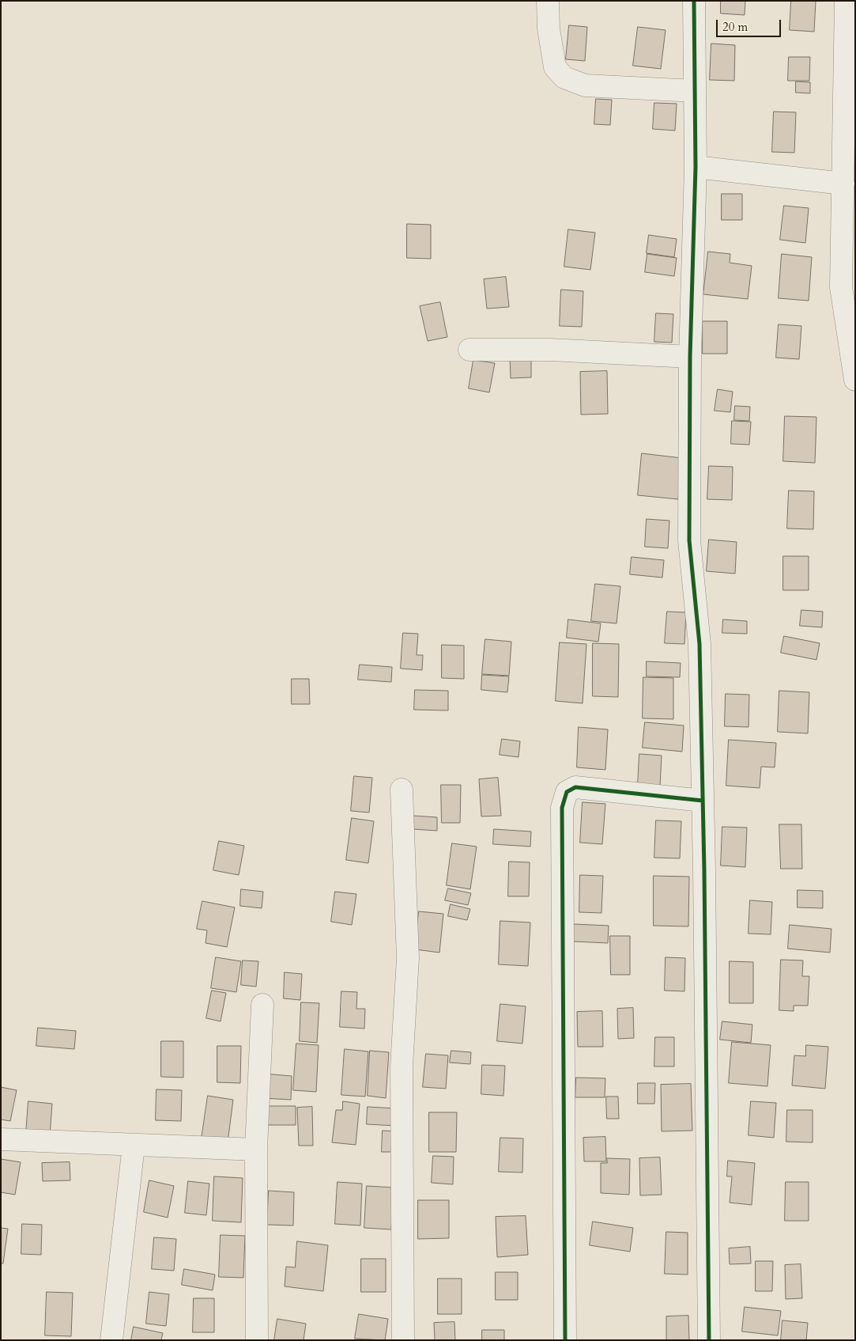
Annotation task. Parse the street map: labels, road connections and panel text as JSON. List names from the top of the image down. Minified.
{"scale_bar":"20 m"}
